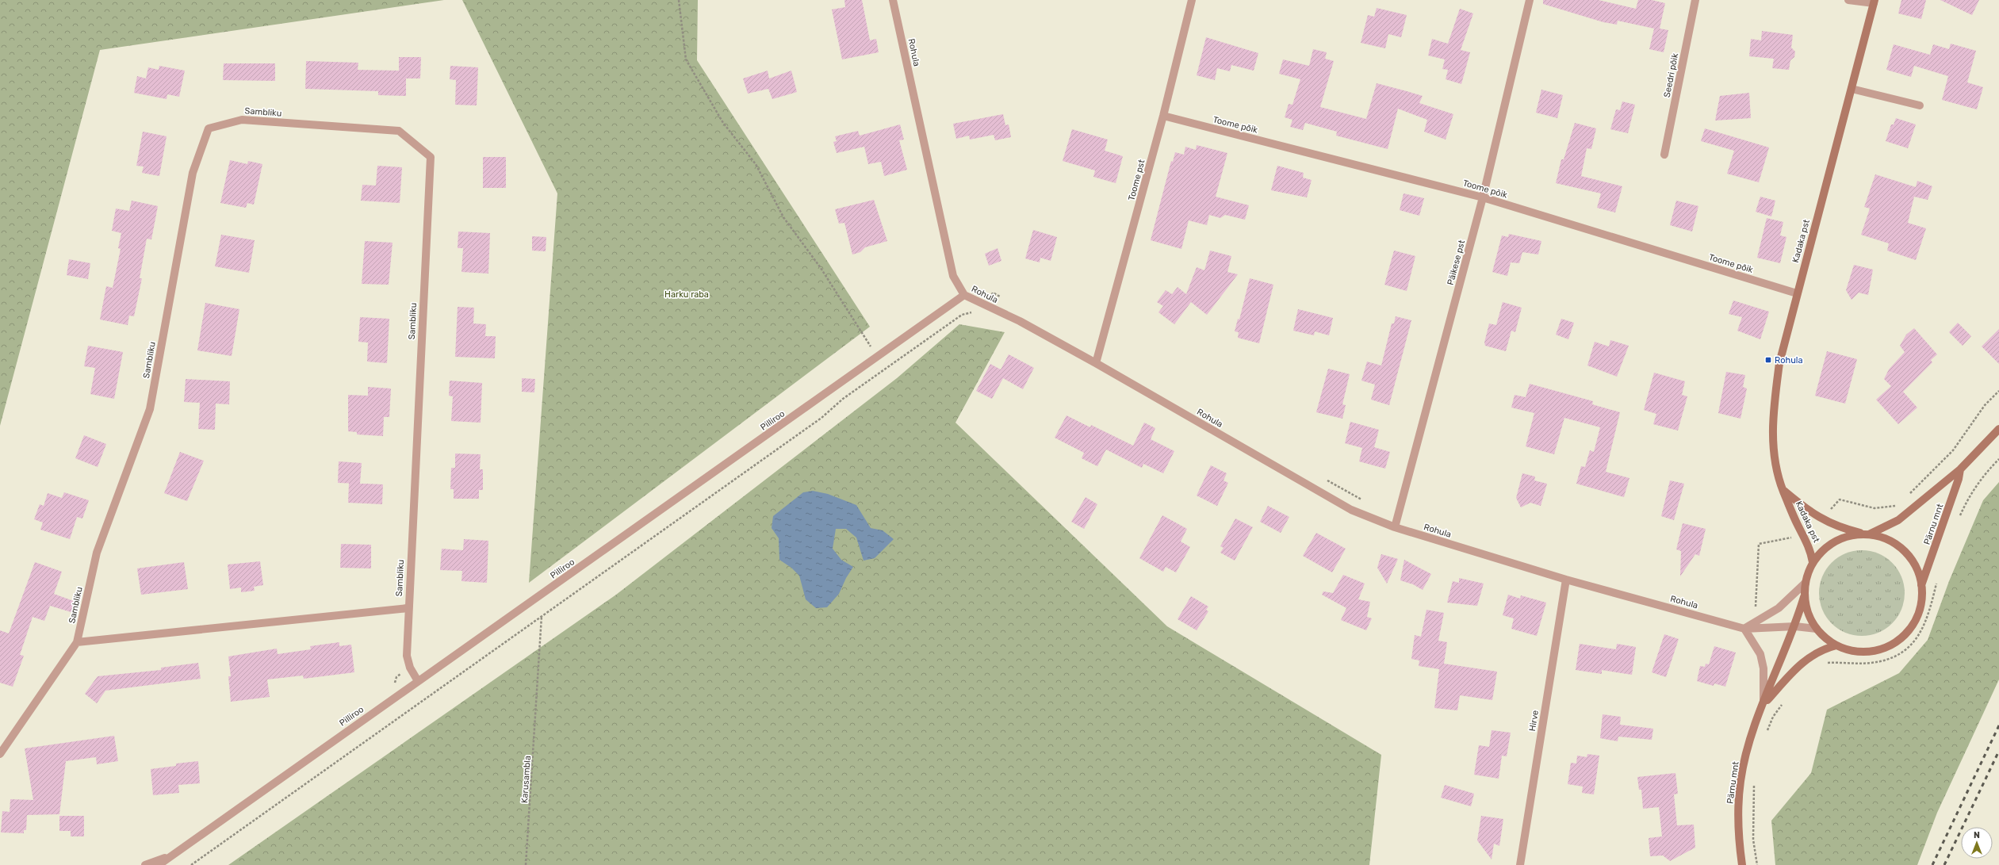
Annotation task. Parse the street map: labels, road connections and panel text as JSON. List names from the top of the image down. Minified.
{"streets":{"main road":["Kadaka pst","Pärnu mnt"],"street":["Rohula","Seedri põik","Sambliku","Toome põik","Toome pst","Päikese pst","Pilliroo","Hirve"],"path":["Karusambla"]},"crossings":[["Rohula","Toome pst"],["Rohula","Päikese pst"],["Rohula","Pilliroo"],["Rohula","Pärnu mnt"],["Rohula","Hirve"],["Sambliku","Pilliroo"],["Toome põik","Toome pst"],["Toome põik","Kadaka pst"],["Toome põik","Päikese pst"],["Kadaka pst","Pärnu mnt"]],"parks":["Harku raba"],"places":{"transit":["Rohula"]},"north":"top"}
